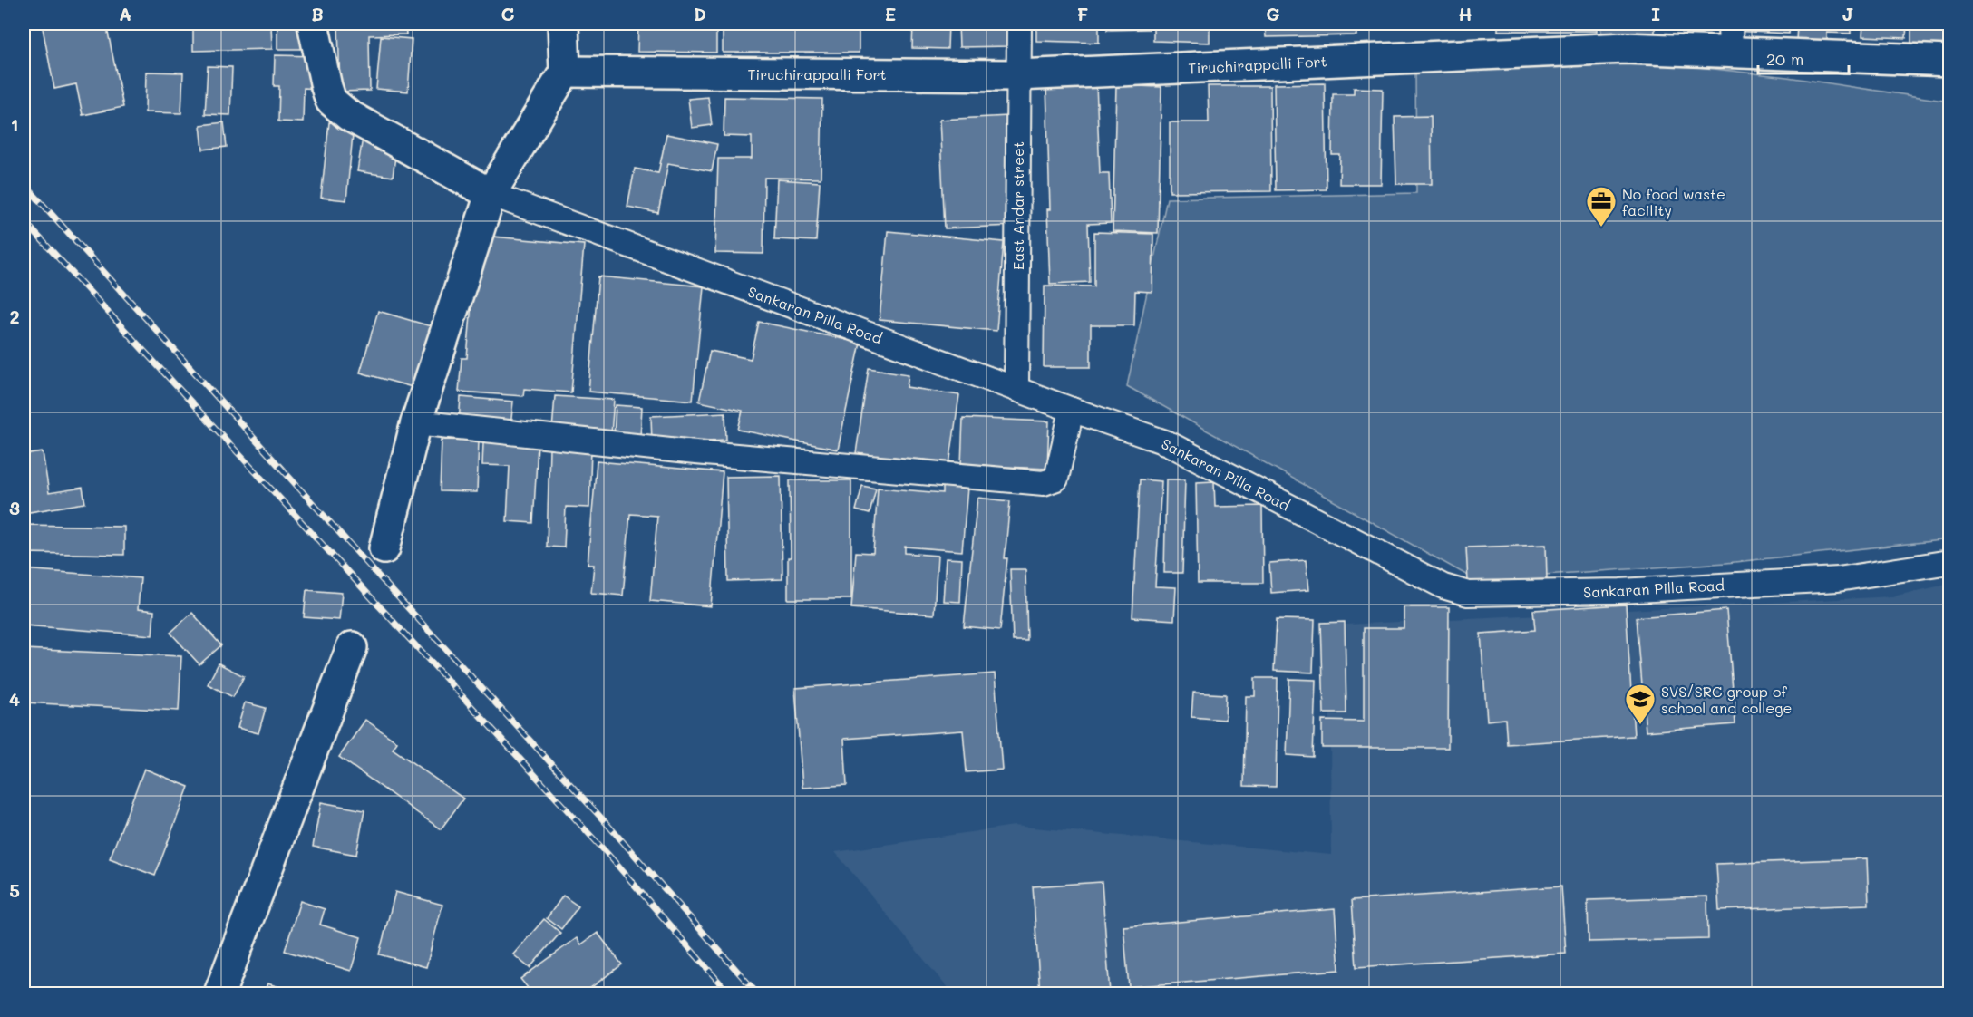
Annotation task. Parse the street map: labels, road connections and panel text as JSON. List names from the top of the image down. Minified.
{"streets":{"street":["Tiruchirappalli Fort","East Andar street","Sankaran Pilla Road"]},"crossings":[["Tiruchirappalli Fort","East Andar street"],["East Andar street","Sankaran Pilla Road"]],"places":{"office":["No food waste facility"],"school or university":["SVS/SRC group of school and college"]},"scale_bar":"20 m","grid":{"columns":["A","B","C","D","E","F","G","H","I","J"],"rows":["1","2","3","4","5"]}}
